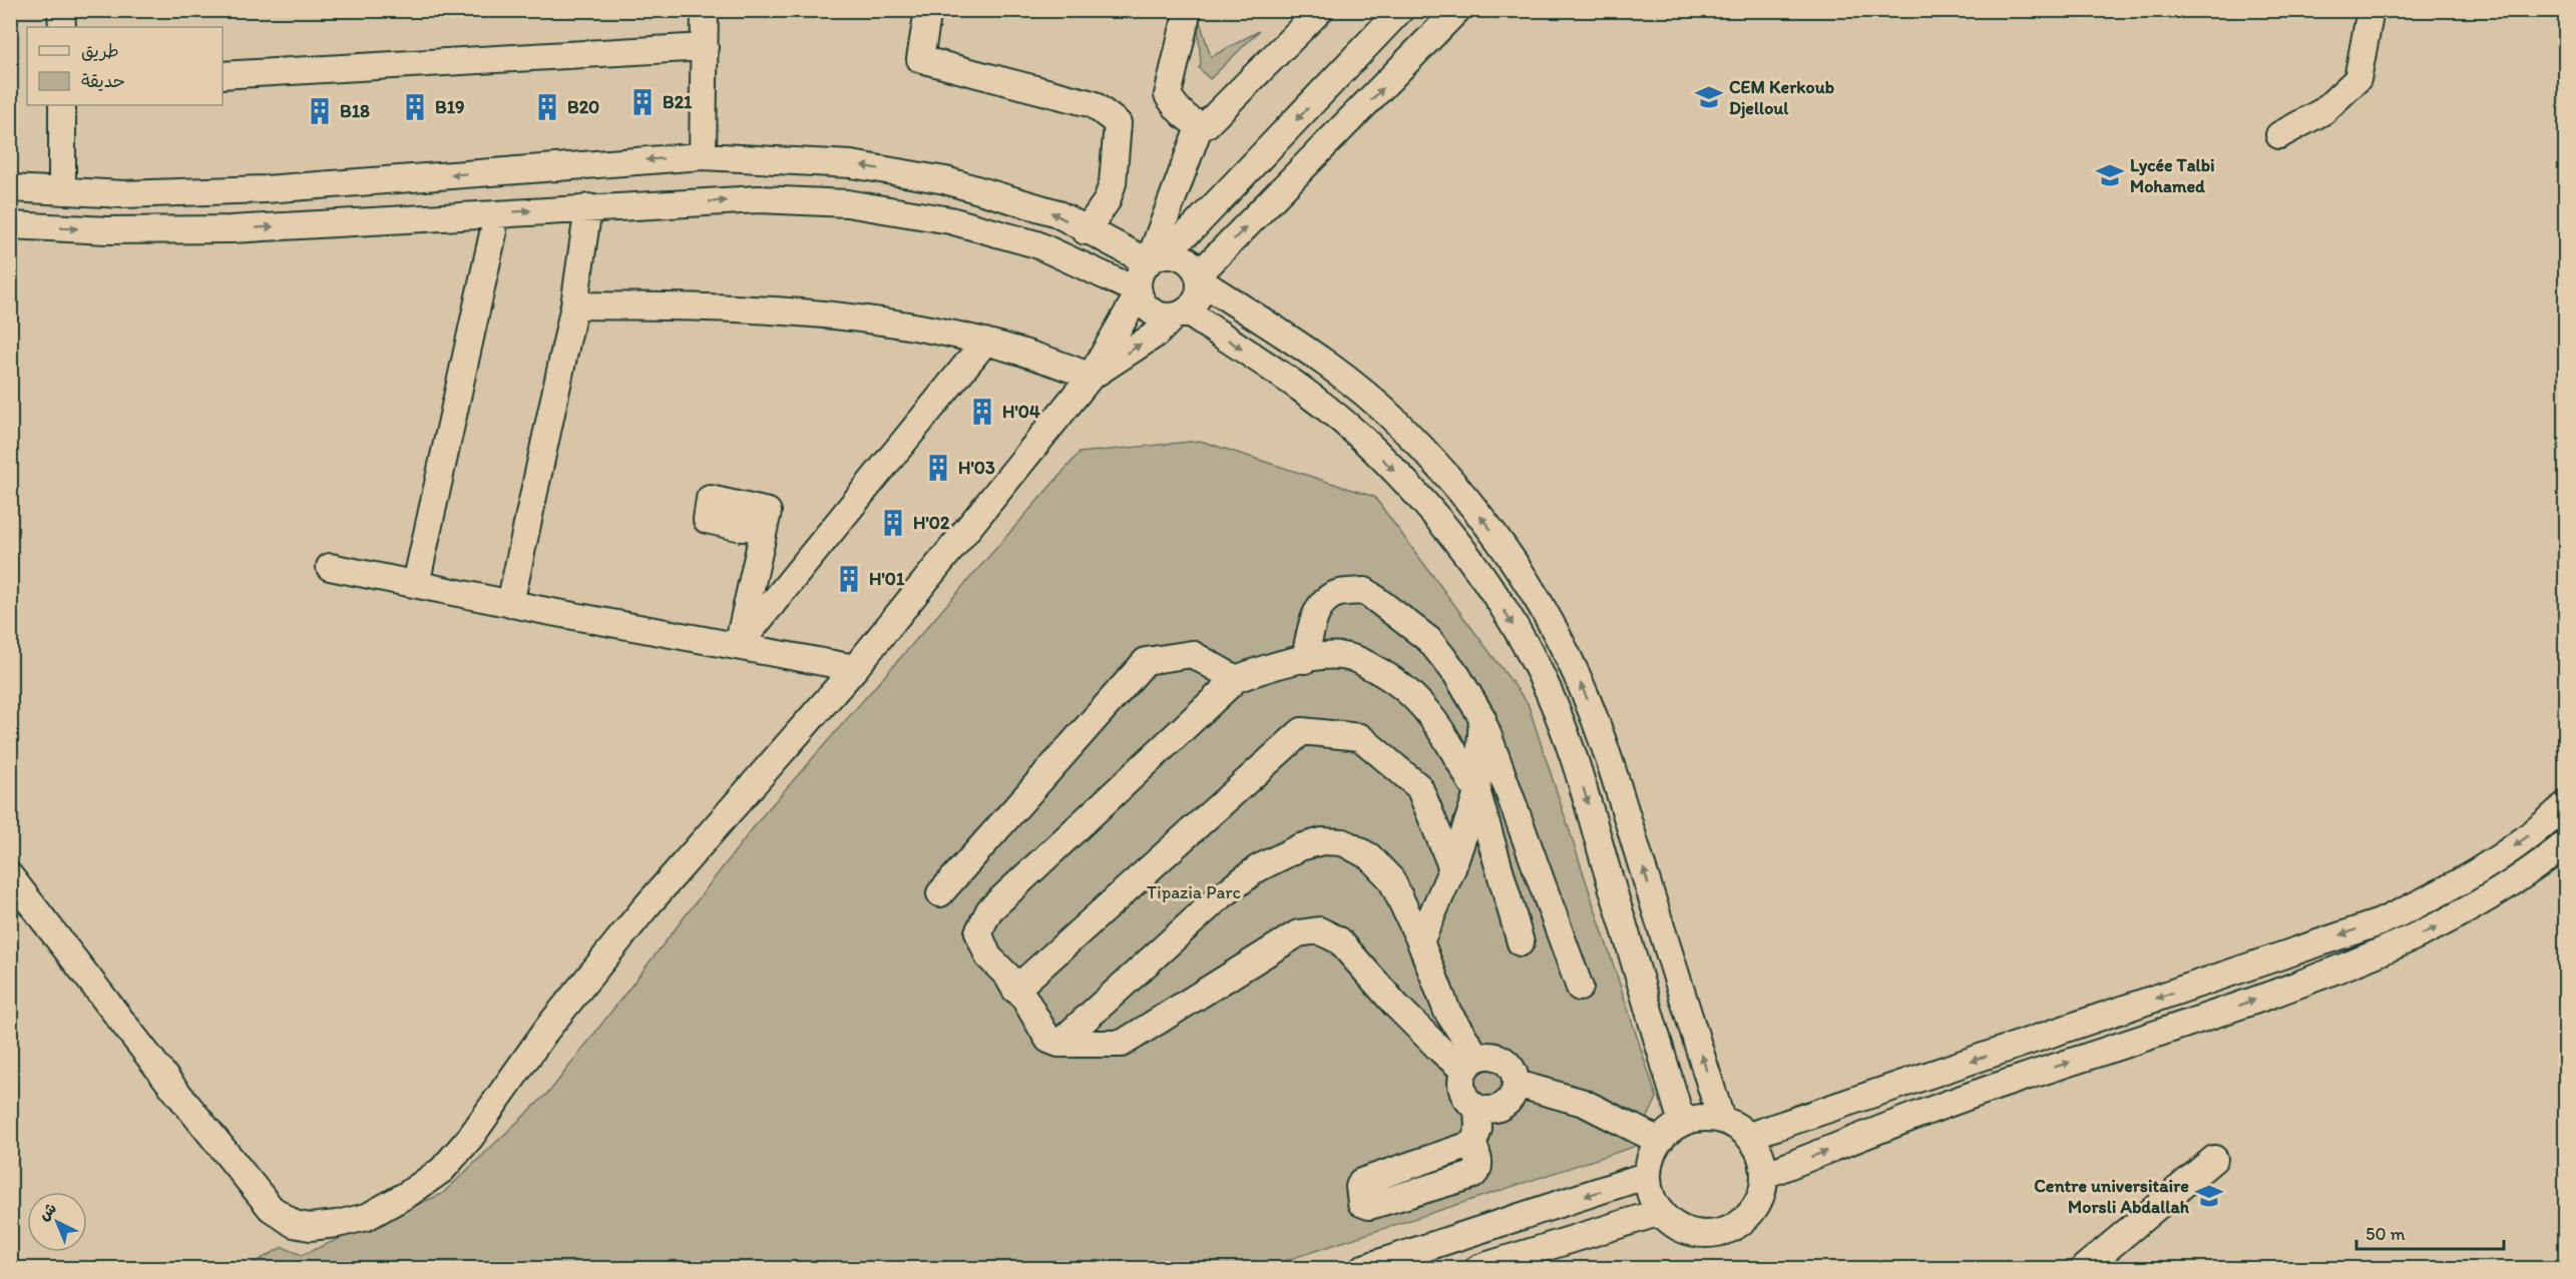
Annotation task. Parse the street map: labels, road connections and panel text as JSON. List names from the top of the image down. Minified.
{"parks":["Tipazia Parc"],"places":{"school or university":["CEM Kerkoub Djelloul","Lycée Talbi Mohamed","Centre universitaire Morsli Abdallah"],"building":["B21","B19","B20","B18","H'04","H'03","H'02","H'01"]},"legend":["طريق","حديقة"],"scale_bar":"50 m","north":"top left"}
